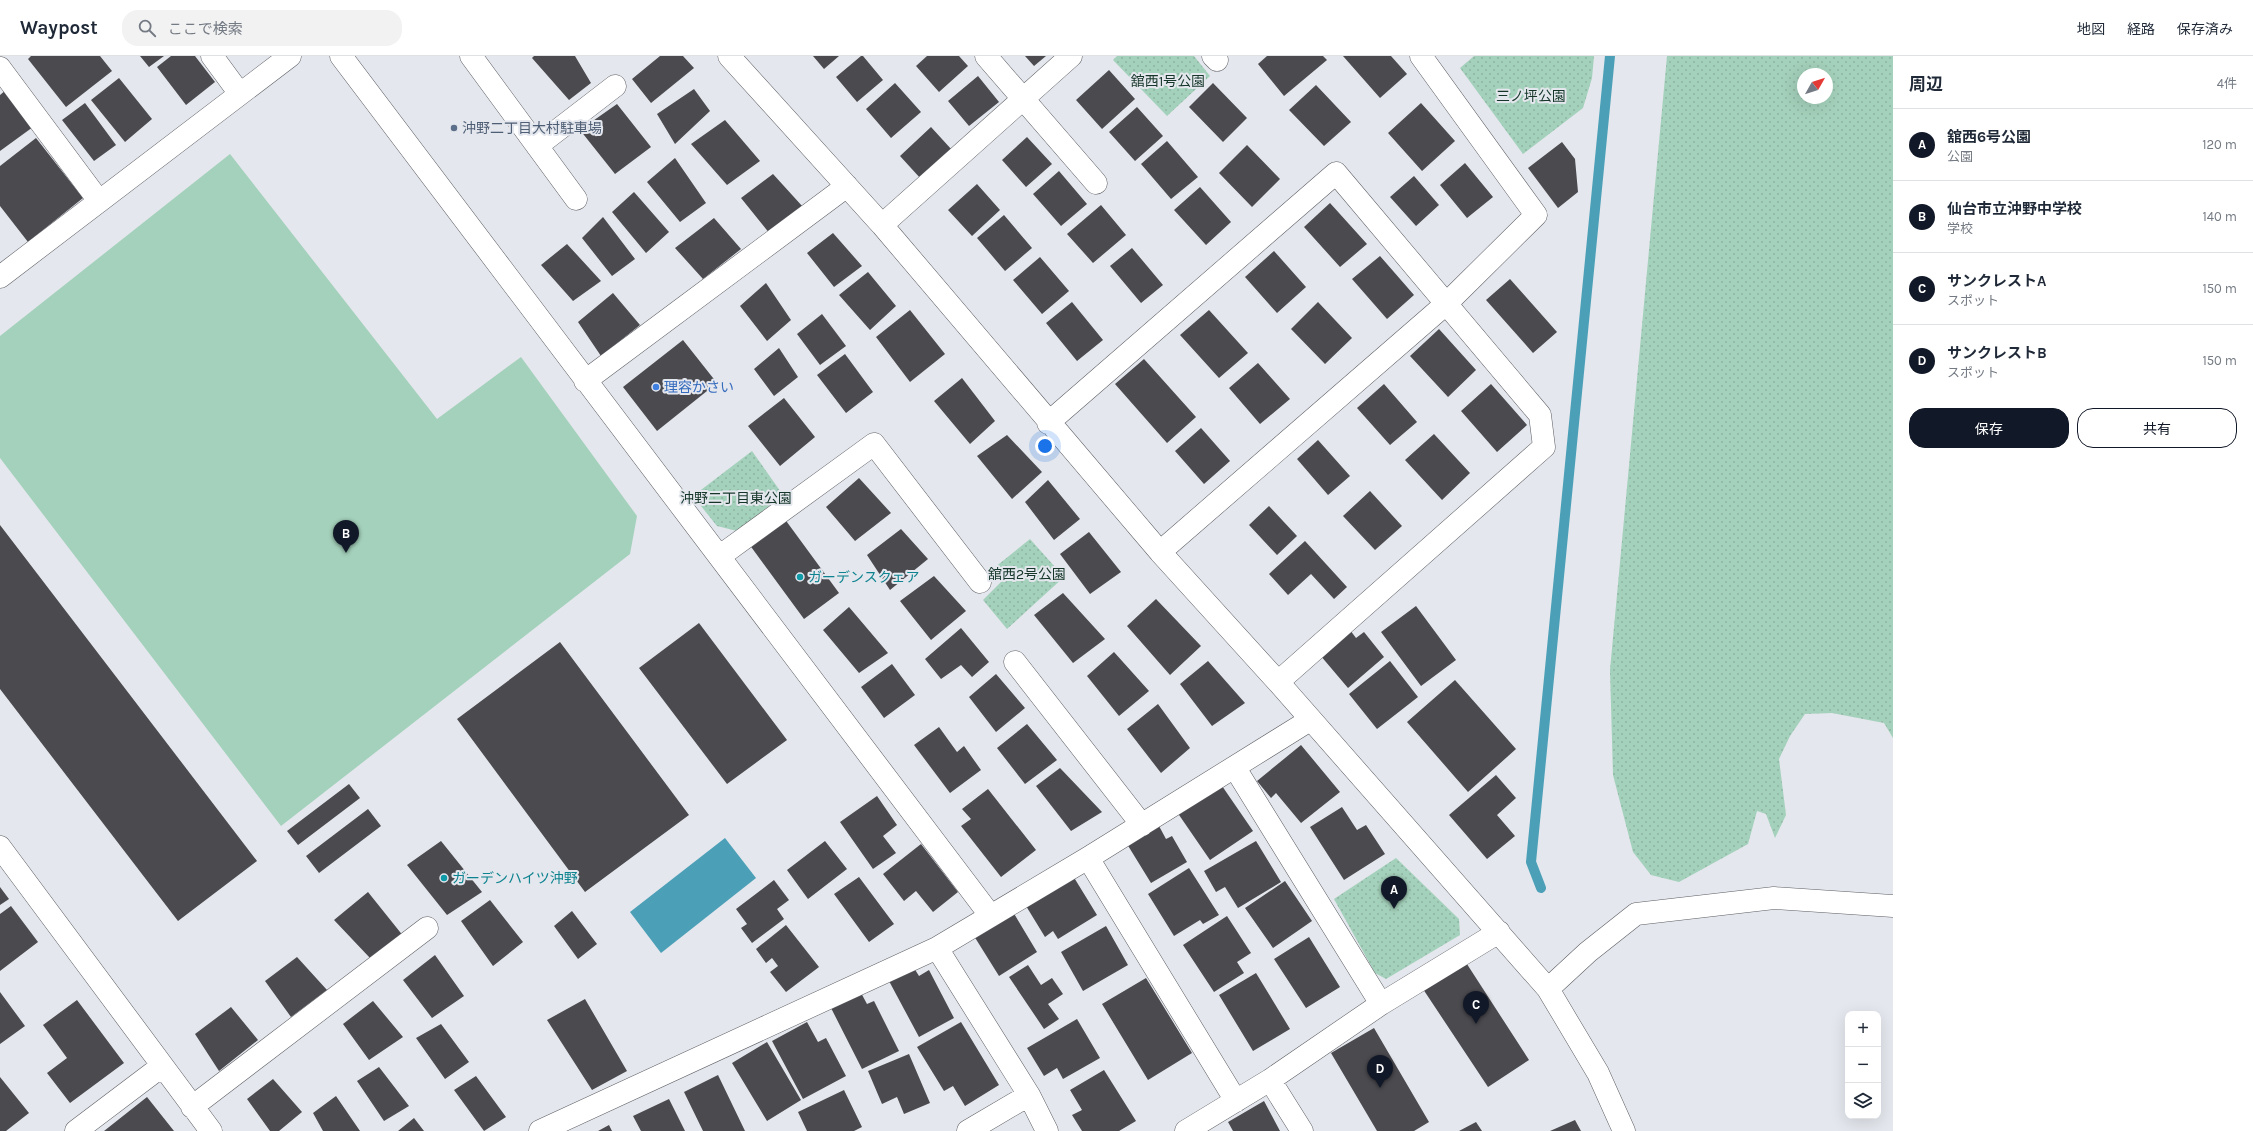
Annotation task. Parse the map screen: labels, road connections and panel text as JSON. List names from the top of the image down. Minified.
{"parks":["舘西1号公園","三ノ坪公園","沖野二丁目東公園","舘西2号公園"],"places":["沖野二丁目大村駐車場","理容かさい","ガーデンスクェア","ガーデンハイツ沖野"],"north":"top right","page":{"header":"Waypost","search":"ここで検索","nav":["地図","経路","保存済み"],"heading":["周辺","4件"],"list":[{"mark":"A","name":"舘西6号公園","note":"公園","value":"120 m"},{"mark":"B","name":"仙台市立沖野中学校","note":"学校","value":"140 m"},{"mark":"C","name":"サンクレストA","note":"スポット","value":"150 m"},{"mark":"D","name":"サンクレストB","note":"スポット","value":"150 m"}],"buttons":["保存","共有"],"pins":["B","A","C","D"],"map_buttons":["+","−"]}}
